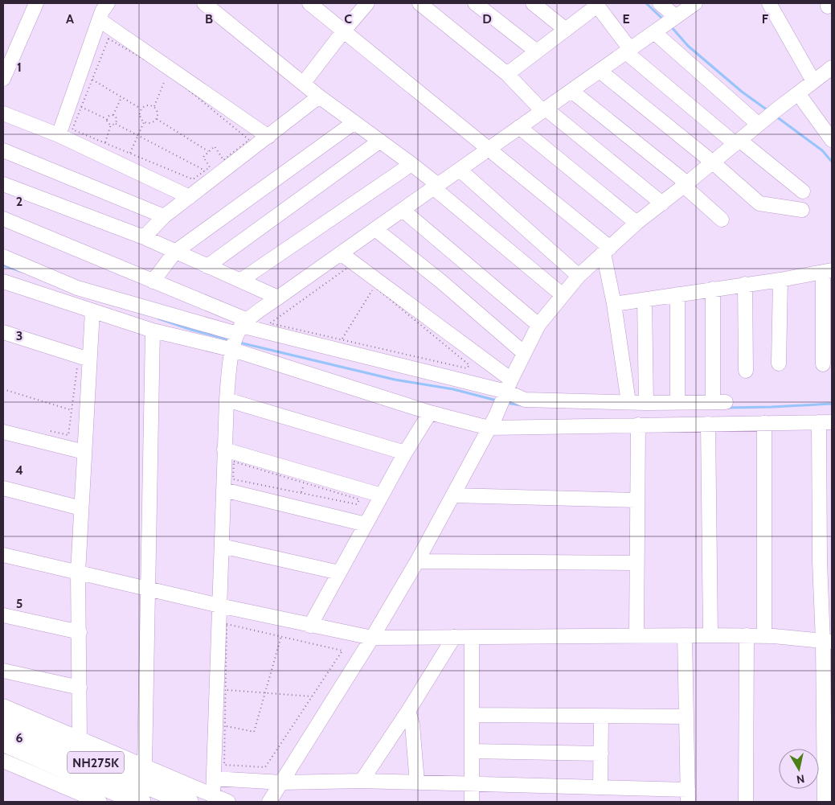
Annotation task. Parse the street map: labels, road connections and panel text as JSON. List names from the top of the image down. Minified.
{"streets":{"highway":["NH275K"]},"north":"bottom","grid":{"columns":["A","B","C","D","E","F"],"rows":["1","2","3","4","5","6"]}}
